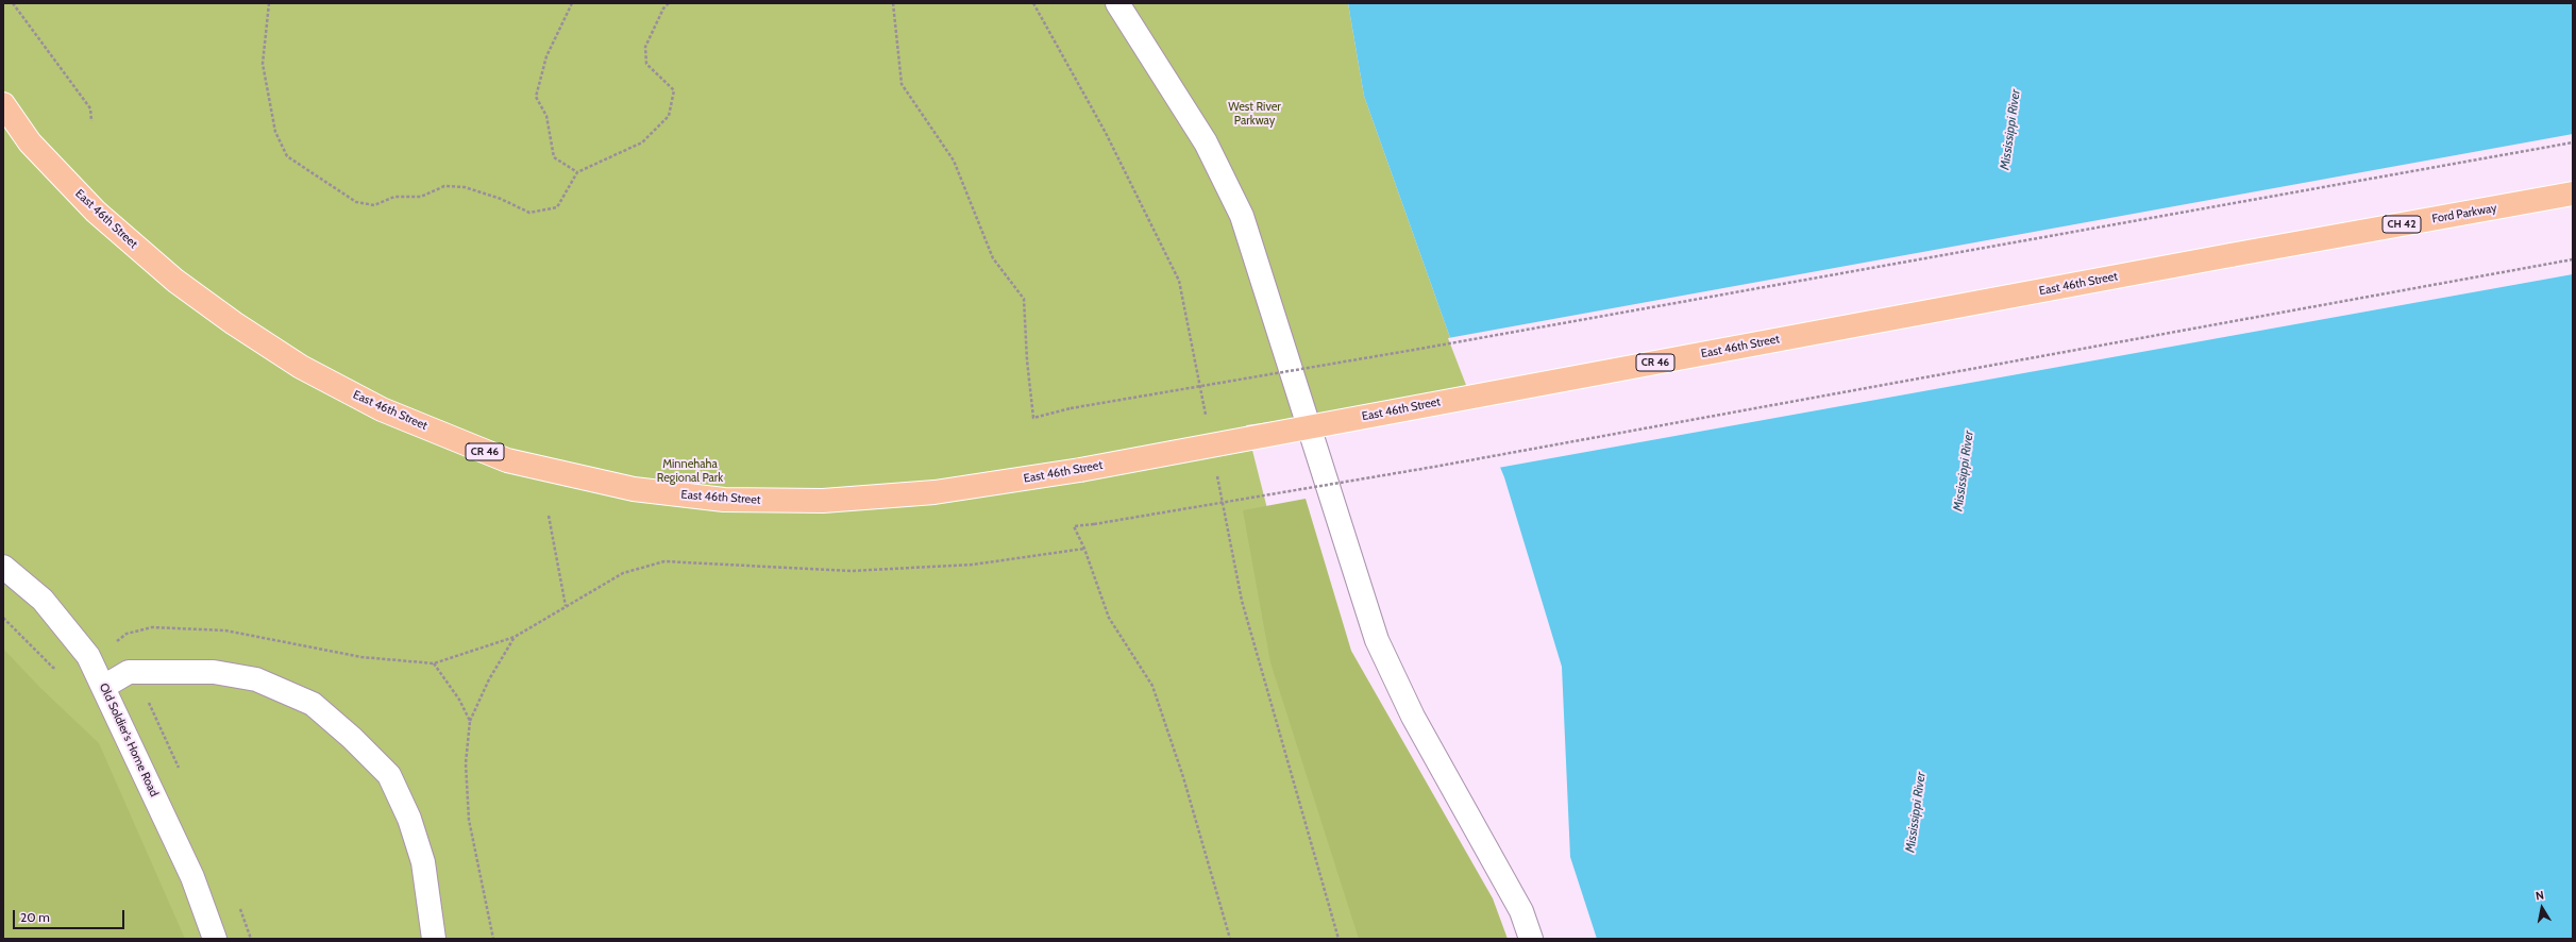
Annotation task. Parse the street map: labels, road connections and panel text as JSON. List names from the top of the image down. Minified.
{"streets":{"main road":["Ford Parkway","East 46th Street","CH 42","CR 46"],"street":["Old Soldier's Home Road"]},"crossings":[["Ford Parkway","East 46th Street"]],"water":["Mississippi River"],"parks":["West River Parkway","Minnehaha Regional Park"],"scale_bar":"20 m","north":"top"}
